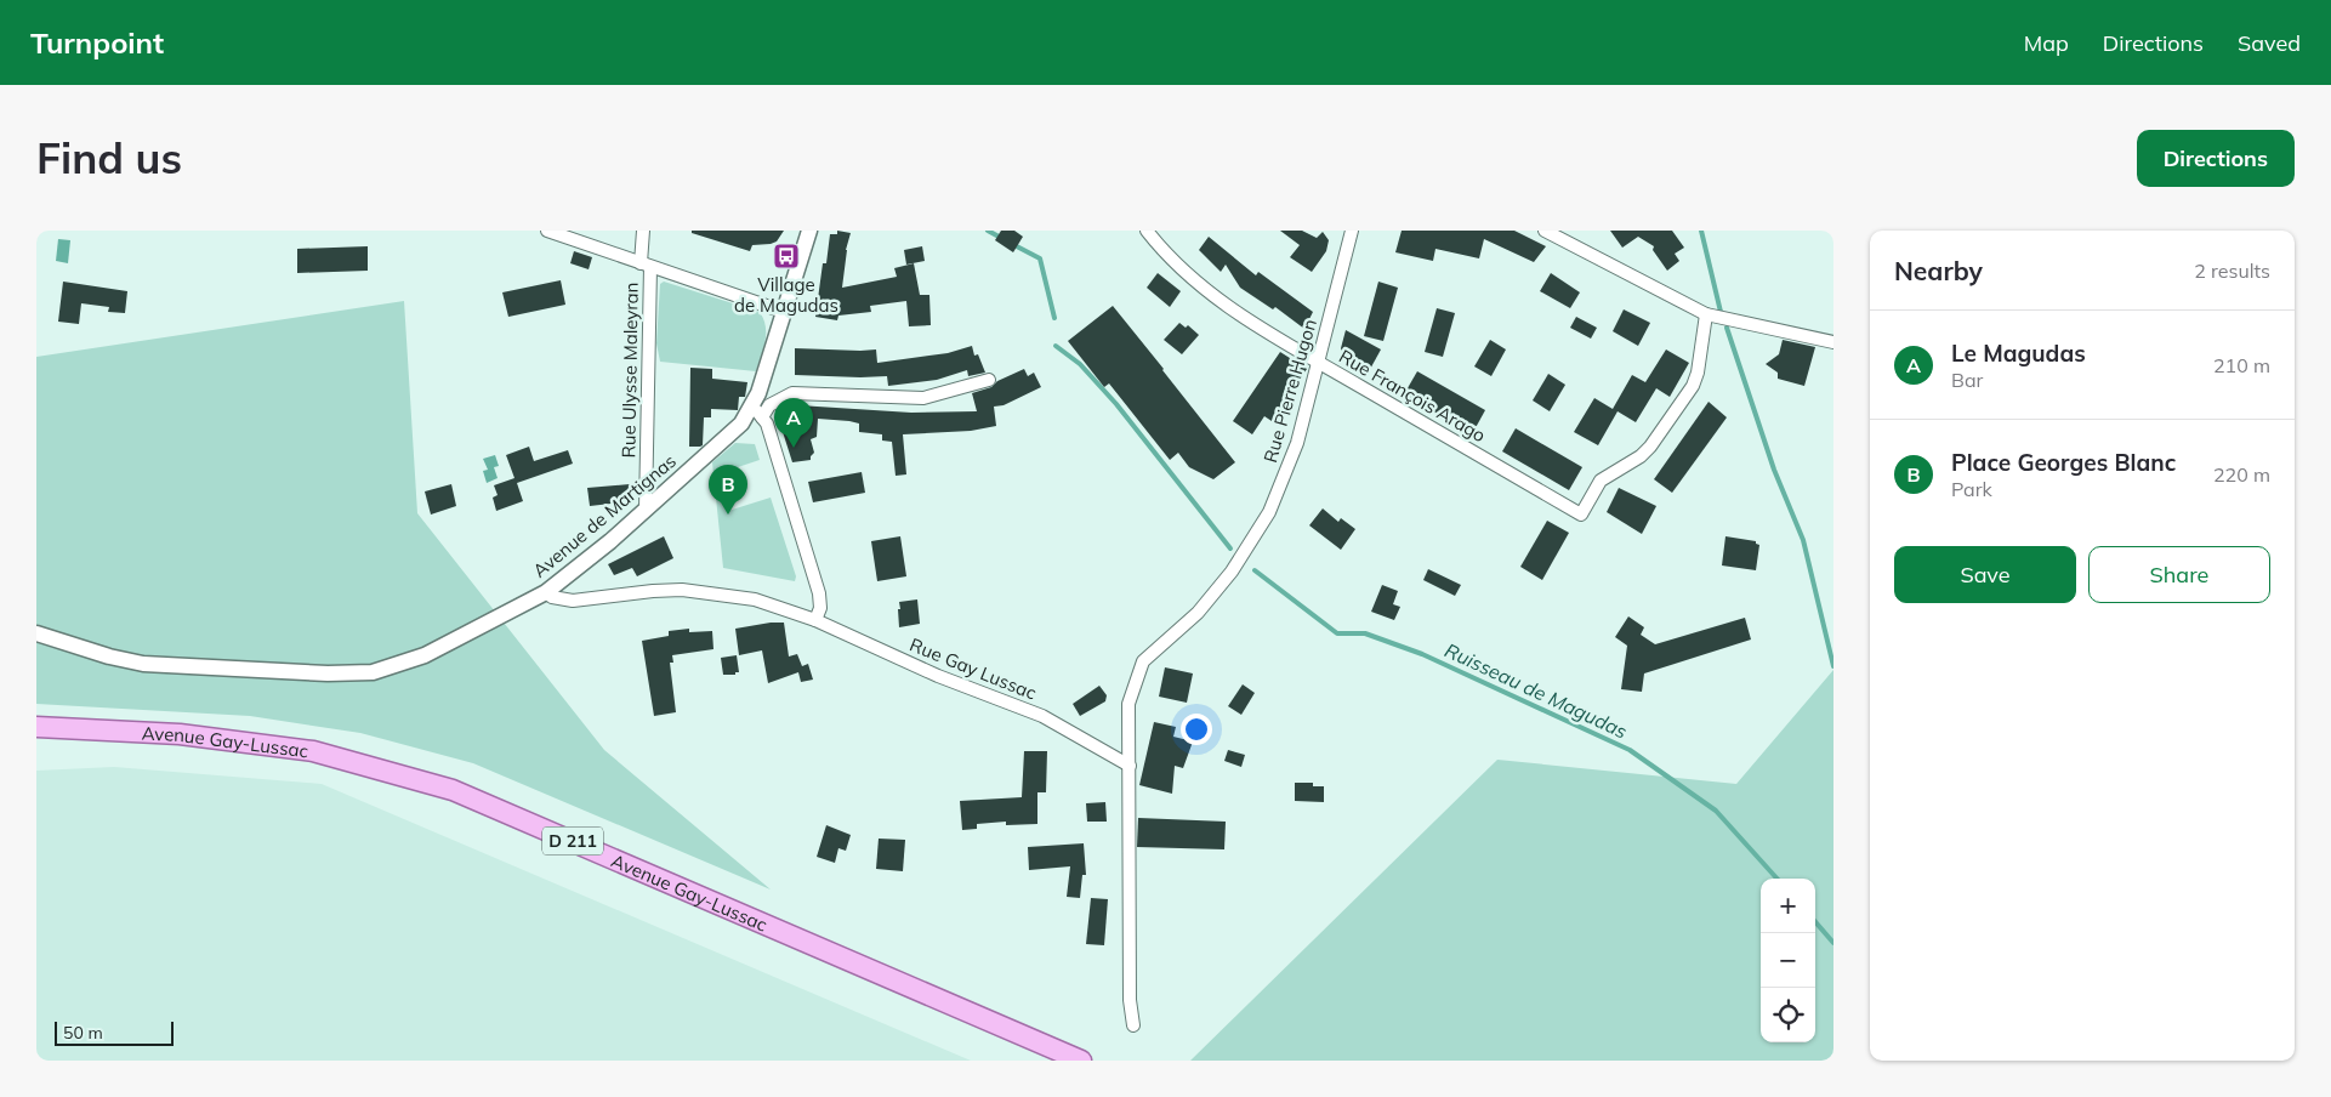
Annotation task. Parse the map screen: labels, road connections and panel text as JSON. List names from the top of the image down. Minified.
{"streets":{"main road":["Avenue Gay-Lussac","D 211"],"street":["Rue Ulysse Maleyran","Rue Pierre Hugon","Rue François Arago","Avenue de Martignas","Rue Gay Lussac"]},"crossings":[["Rue Ulysse Maleyran","Avenue de Martignas"],["Rue Pierre Hugon","Rue François Arago"],["Rue Pierre Hugon","Rue Gay Lussac"],["Avenue de Martignas","Rue Gay Lussac"]],"water":["Ruisseau de Magudas"],"places":{"bus stop":["Village de Magudas"]},"scale_bar":"50 m","page":{"header":"Turnpoint","nav":["Map","Directions","Saved"],"buttons":["Directions",["Save","Share"]],"title":"Find us","heading":["Nearby","2 results"],"list":[{"mark":"A","name":"Le Magudas","note":"Bar","value":"210 m"},{"mark":"B","name":"Place Georges Blanc","note":"Park","value":"220 m"}],"pins":["A","B"],"map_buttons":["+","−"],"scale":"50 m"}}
